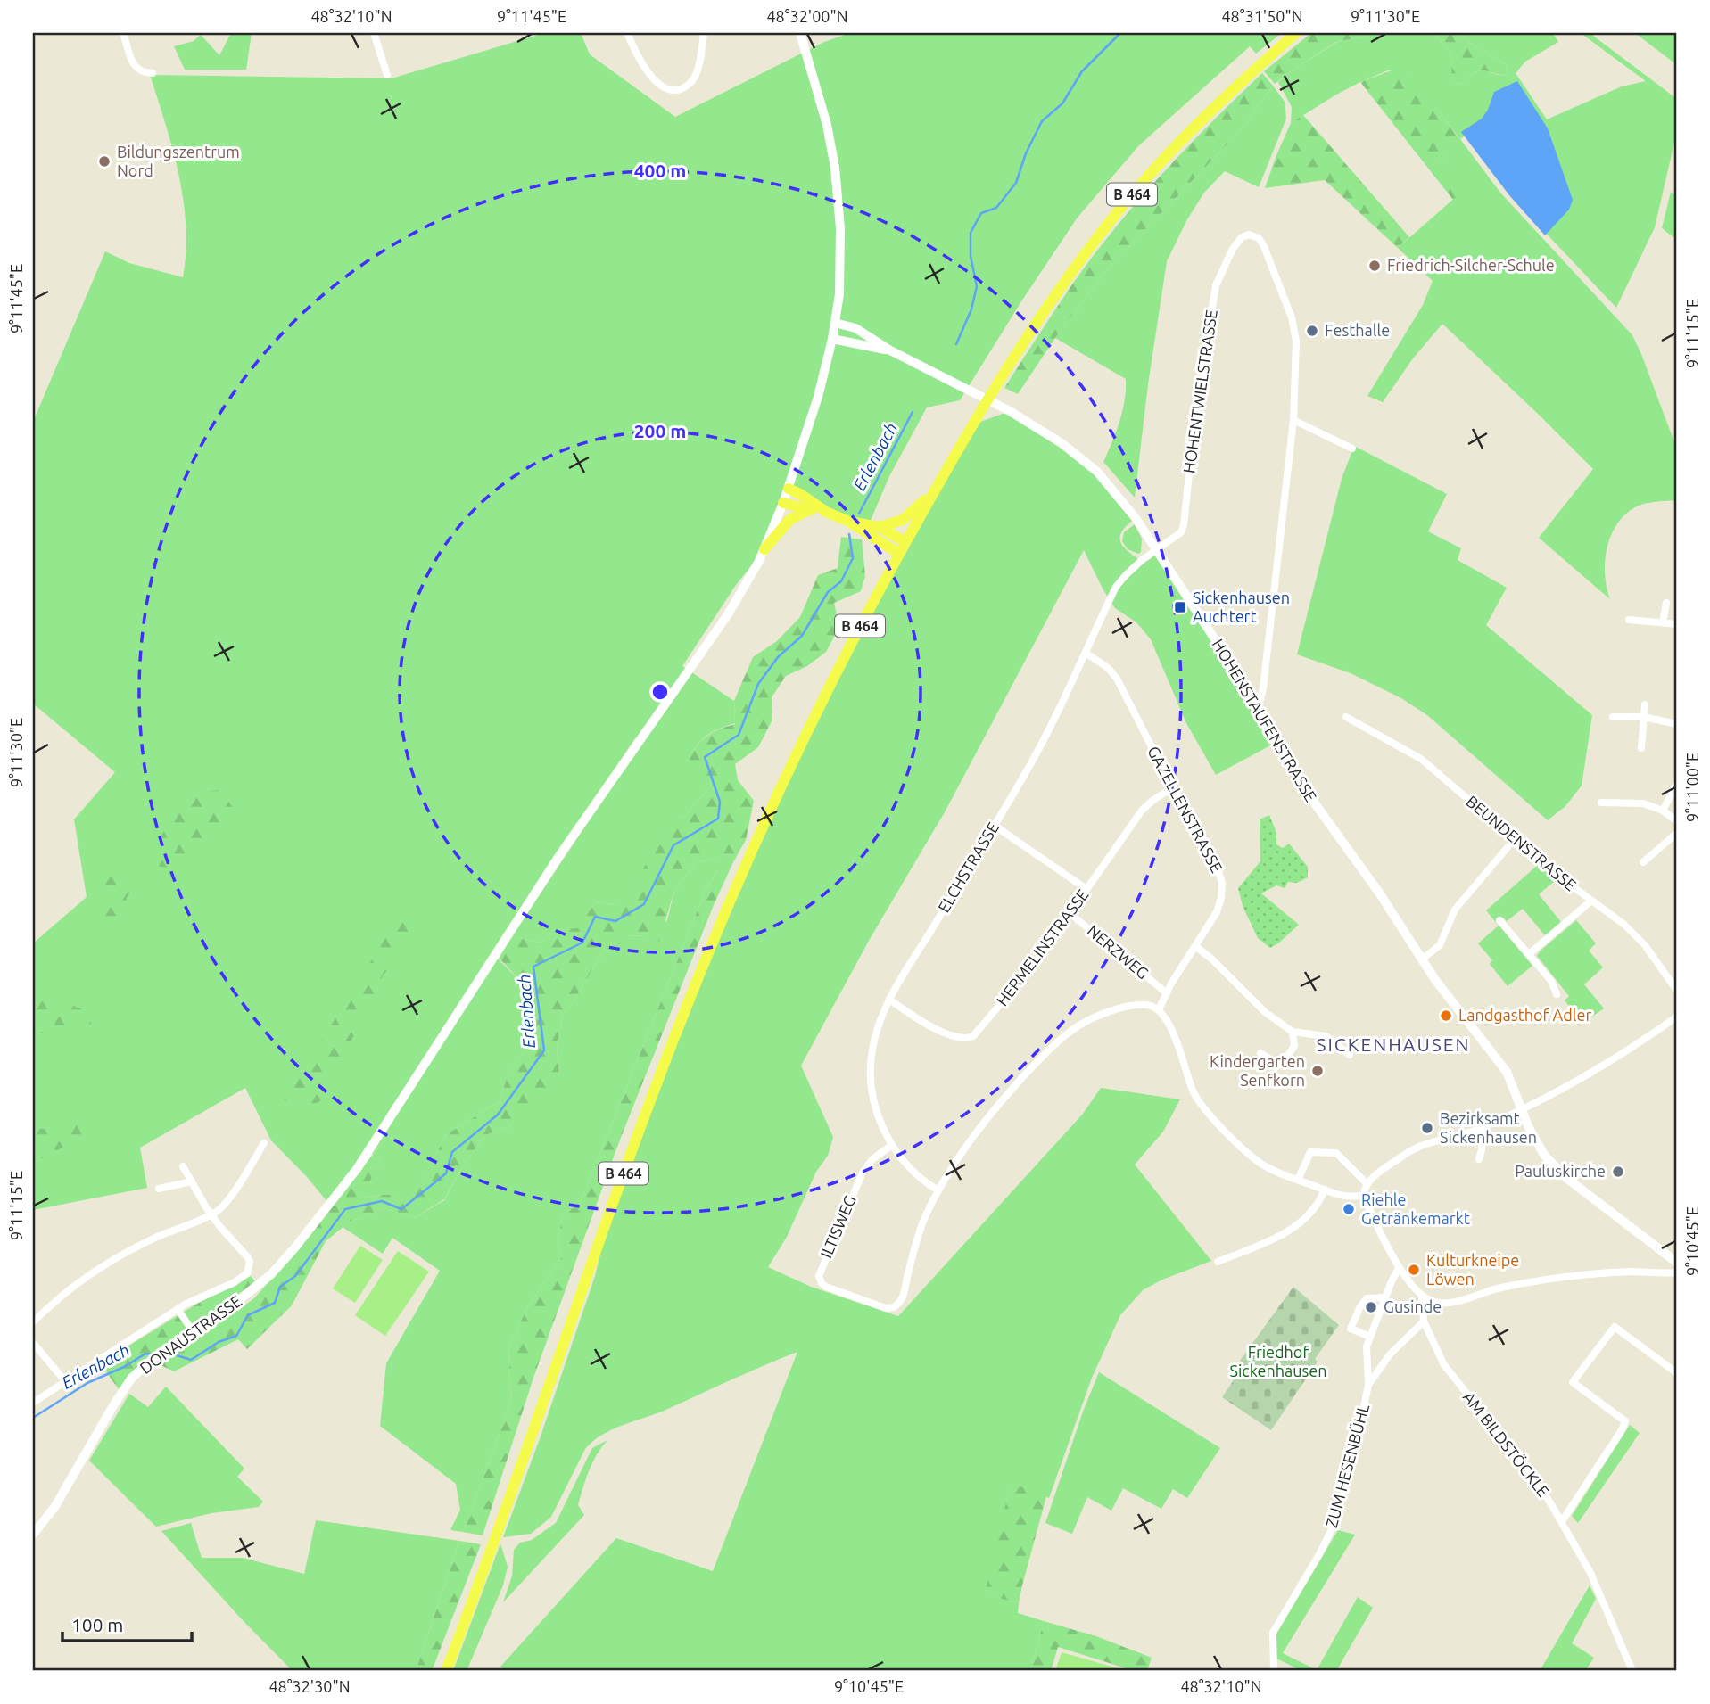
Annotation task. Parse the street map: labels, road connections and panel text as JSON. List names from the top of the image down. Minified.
{"streets":{"main road":["B 464"],"street":["HOHENTWIELSTRASSE","HOHENSTAUFENSTRASSE","GAZELLENSTRASSE","BEUNDENSTRASSE","ELCHSTRASSE","HERMELINSTRASSE","NERZWEG","ILTISWEG","DONAUSTRASSE","AM BILDSTÖCKLE","ZUM HESENBÜHL"]},"crossings":[["HOHENTWIELSTRASSE","HOHENSTAUFENSTRASSE"],["HOHENTWIELSTRASSE","ELCHSTRASSE"],["HOHENSTAUFENSTRASSE","ELCHSTRASSE"],["HOHENSTAUFENSTRASSE","DONAUSTRASSE"],["GAZELLENSTRASSE","ELCHSTRASSE"],["GAZELLENSTRASSE","HERMELINSTRASSE"],["GAZELLENSTRASSE","NERZWEG"],["ELCHSTRASSE","HERMELINSTRASSE"],["ELCHSTRASSE","ILTISWEG"],["HERMELINSTRASSE","NERZWEG"],["AM BILDSTÖCKLE","ZUM HESENBÜHL"]],"districts":["SICKENHAUSEN"],"water":["Erlenbach"],"parks":["Friedhof Sickenhausen"],"places":{"other":["Bildungszentrum Nord","Friedrich-Silcher-Schule","Festhalle","Landgasthof Adler","Kindergarten Senfkorn","Bezirksamt Sickenhausen","Pauluskirche","Riehle Getränkemarkt","Kulturkneipe Löwen","Gusinde"],"transit":["Sickenhausen Auchtert"]},"scale_bar":"100 m","coordinates":["48°32'10\"N","9°11'45\"E","48°32'00\"N","48°31'50\"N","9°11'30\"E","9°11'15\"E","9°11'00\"E","9°10'45\"E","48°32'30\"N"],"rings":["400 m","200 m"]}
